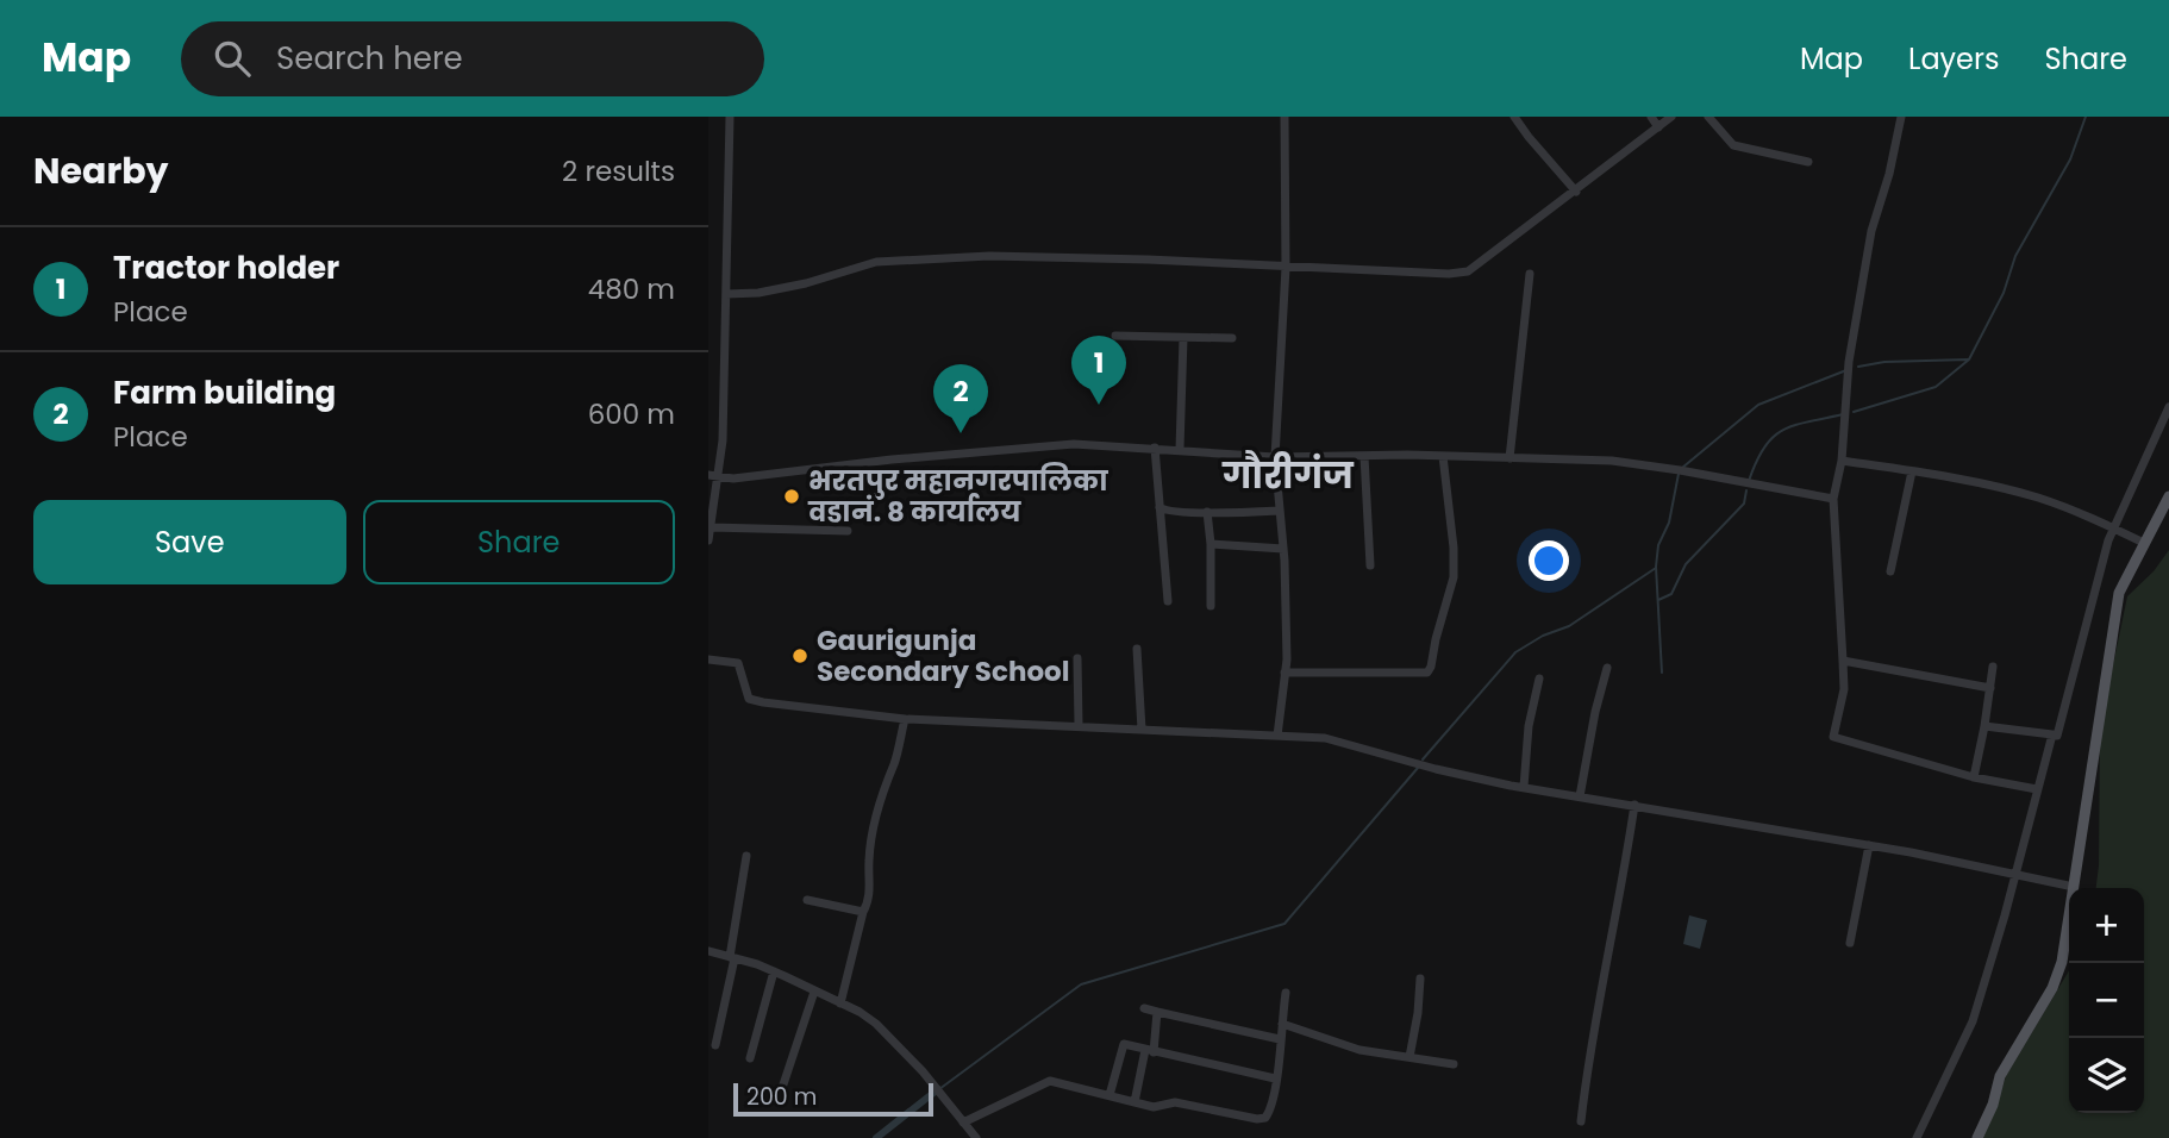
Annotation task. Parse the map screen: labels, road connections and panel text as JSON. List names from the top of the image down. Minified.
{"districts":["गौरीगंज"],"places":["भरतपुर महानगरपालिका वडानं. ८ कार्यालय","Gaurigunja Secondary School"],"scale_bar":"200 m","page":{"header":"Map","search":"Search here","nav":["Map","Layers","Share"],"heading":["Nearby","2 results"],"list":[{"mark":"1","name":"Tractor holder","note":"Place","value":"480 m"},{"mark":"2","name":"Farm building","note":"Place","value":"600 m"}],"pins":["1","2"],"buttons":["Save","Share"],"map_buttons":["+","−"],"scale":"200 m"}}
